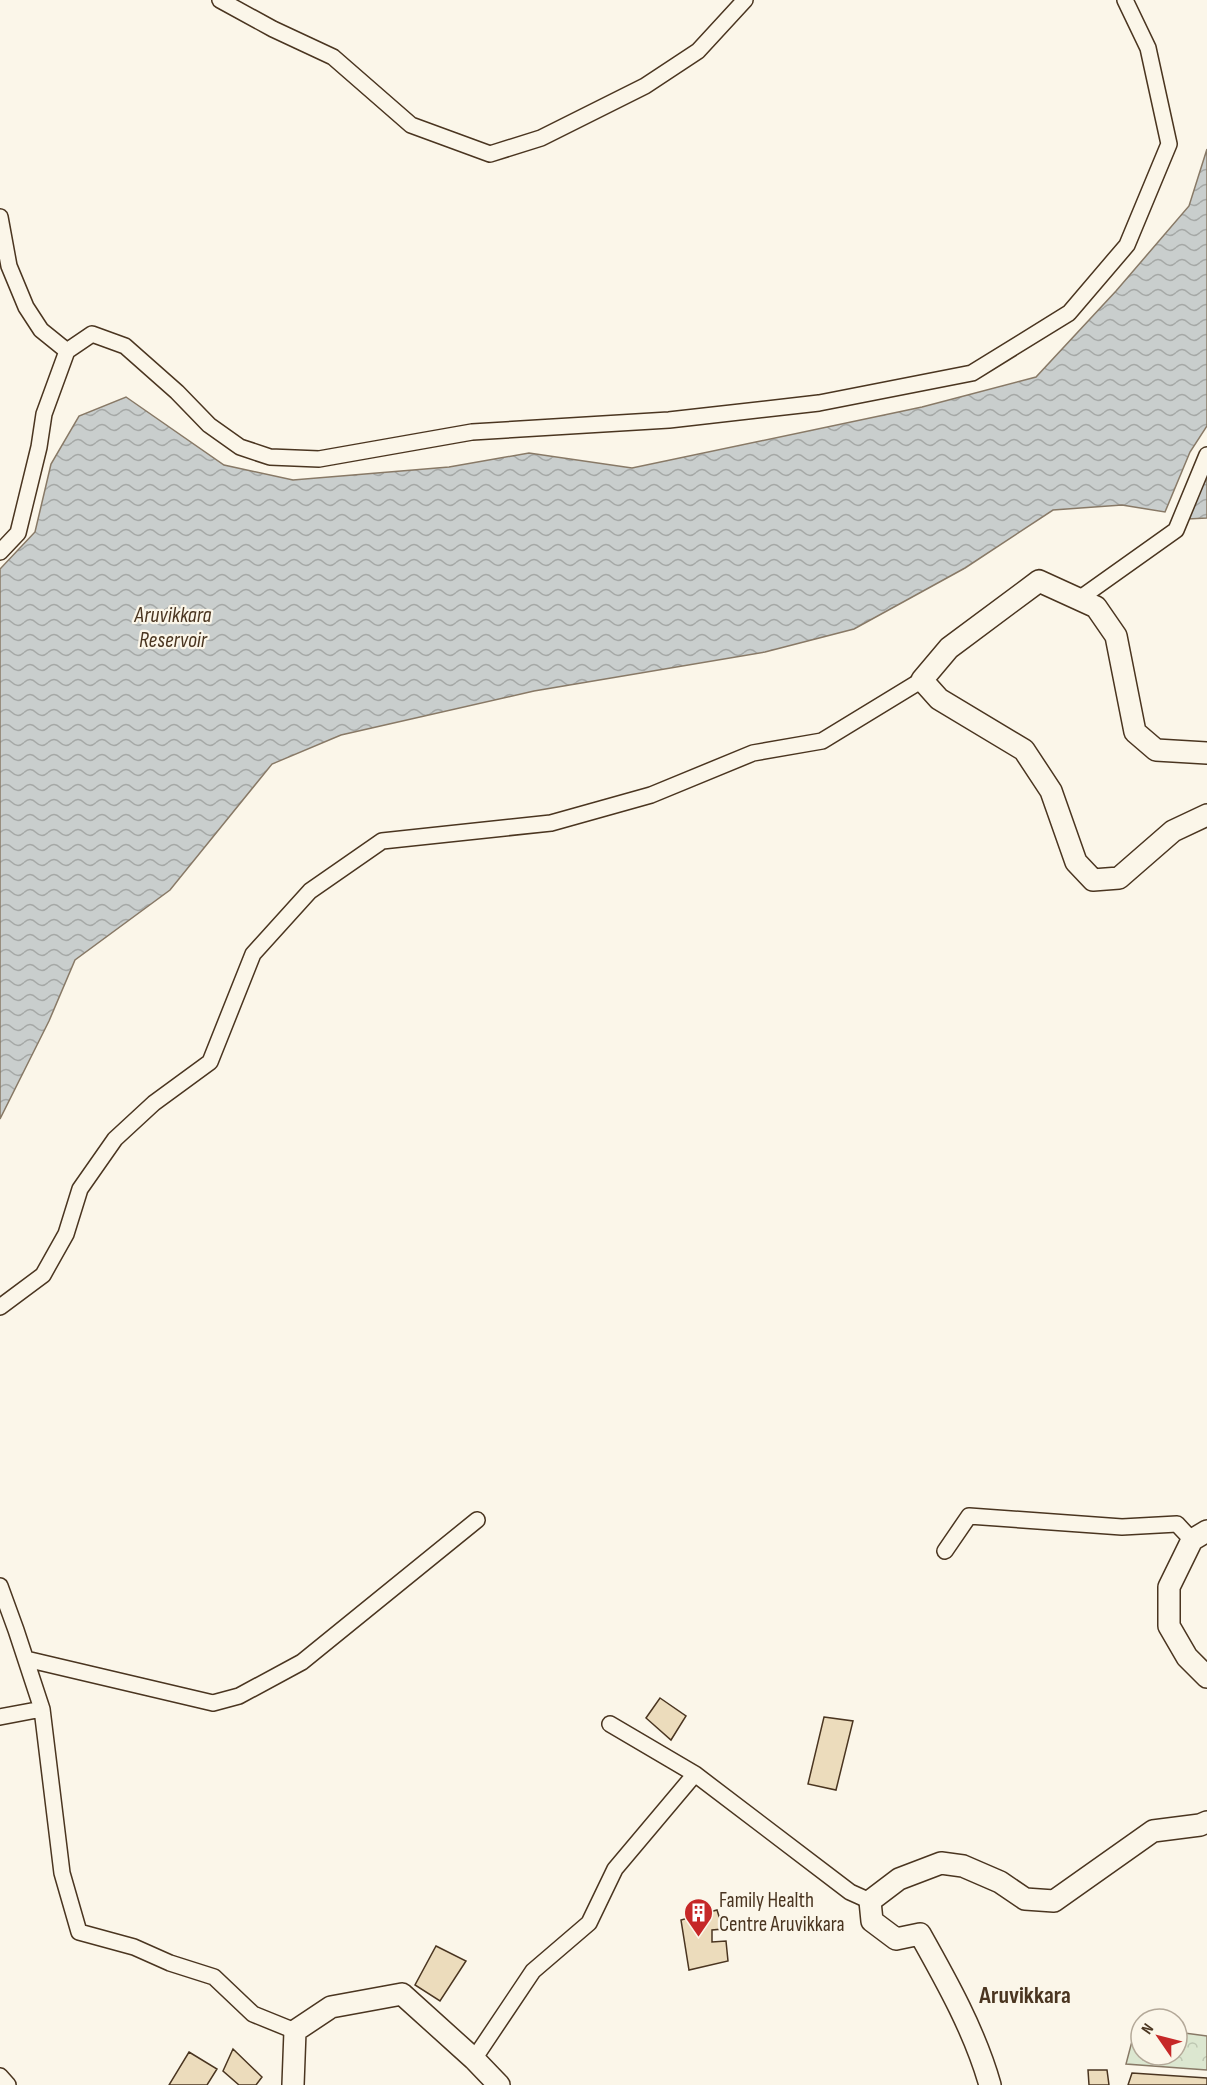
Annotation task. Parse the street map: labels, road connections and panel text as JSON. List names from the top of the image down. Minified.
{"districts":["Aruvikkara"],"water":["Aruvikkara Reservoir"],"places":{"building":["Family Health Centre Aruvikkara"]},"north":"top left"}
